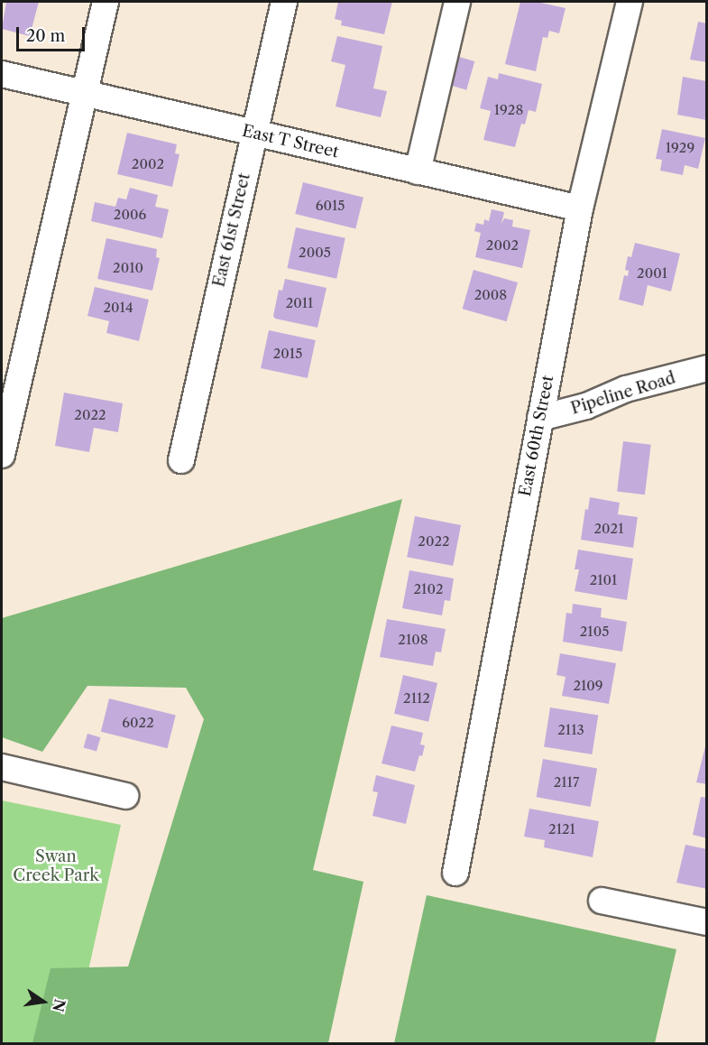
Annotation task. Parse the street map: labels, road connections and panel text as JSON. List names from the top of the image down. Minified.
{"streets":{"street":["East T Street","East 61st Street","Pipeline Road","East 60th Street"]},"crossings":[["East T Street","East 61st Street"],["East T Street","East 60th Street"],["Pipeline Road","East 60th Street"]],"parks":["Swan Creek Park"],"house_numbers":["1928","1929","2002","6015","2006","2002","2005","2010","2001","2008","2011","2014","2015","2022","2021","2022","2101","2102","2105","2108","2109","2112","6022","2113","2117","2121"],"scale_bar":"20 m","north":"right"}
